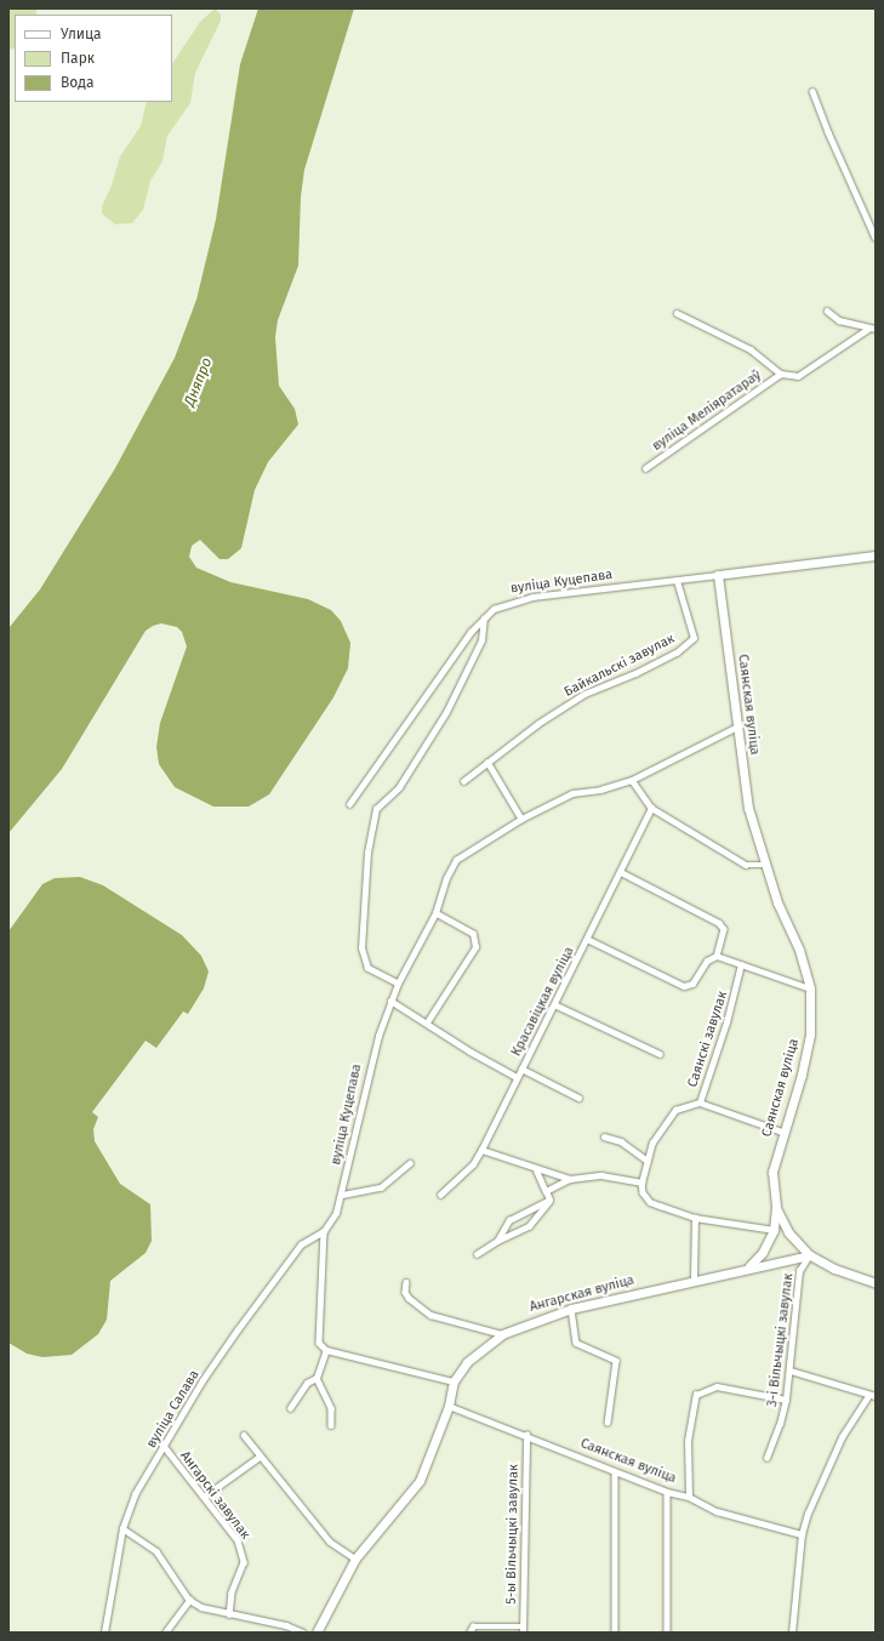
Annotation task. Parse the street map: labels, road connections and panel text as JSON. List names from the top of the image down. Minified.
{"streets":{"main road":["вуліца Куцепава","Саянская вуліца","Ангарская вуліца"],"street":["вуліца Меліяратараў","Байкальскі завулак","Красавіцкая вуліца","Саянскі завулак","3-і Вільчыцкі завулак","вуліца Салава","Ангарскі завулак","5-ы Вільчыцкі завулак"]},"crossings":[["вуліца Куцепава","Байкальскі завулак"],["вуліца Куцепава","Саянская вуліца"],["вуліца Куцепава","вуліца Салава"],["Саянская вуліца","Ангарская вуліца"],["Саянская вуліца","3-і Вільчыцкі завулак"],["Саянская вуліца","5-ы Вільчыцкі завулак"],["Ангарская вуліца","3-і Вільчыцкі завулак"],["вуліца Салава","Ангарскі завулак"]],"water":["Дняпро"],"legend":["Улица","Парк","Вода"]}
